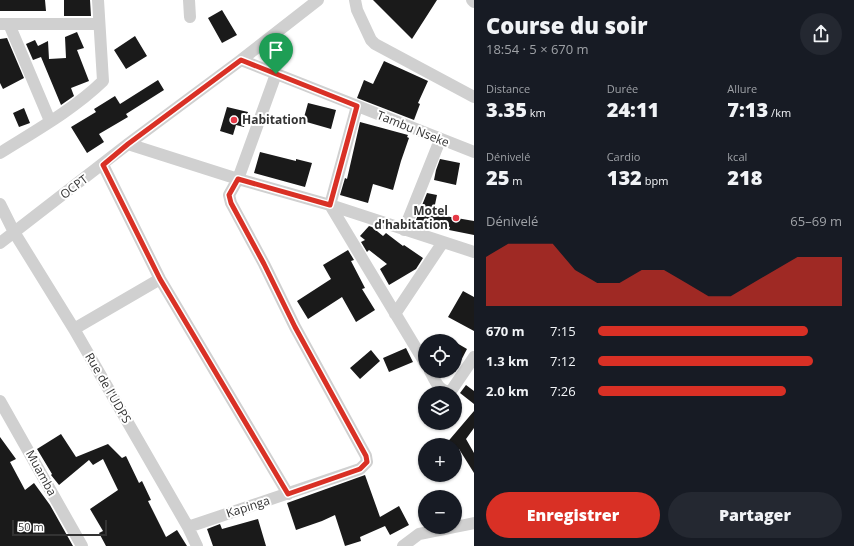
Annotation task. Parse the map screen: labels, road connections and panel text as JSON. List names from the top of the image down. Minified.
{"streets":{"street":["Tambu Nseke","OCPT","Rue de l'UDPS","Muamba","Kapinga"]},"crossings":[["Tambu Nseke","OCPT"],["OCPT","Rue de l'UDPS"],["Rue de l'UDPS","Kapinga"]],"places":["Habitation","Motel d'habitation"],"scale_bar":"50 m","page":{"heading":["Course du soir","18:54 · 5 × 670 m"],"stats":[["Distance","3.35 km"],["Durée","24:11"],["Allure","7:13 /km"],["Dénivelé","25 m"],["Cardio","132 bpm"],["kcal","218"]],"chart":["Dénivelé","65–69 m"],"list":[{"name":"670 m","note":"7:15"},{"name":"1.3 km","note":"7:12"},{"name":"2.0 km","note":"7:26"}],"map_buttons":["+","−"],"buttons":["Enregistrer","Partager"],"scale":"50 m"}}
